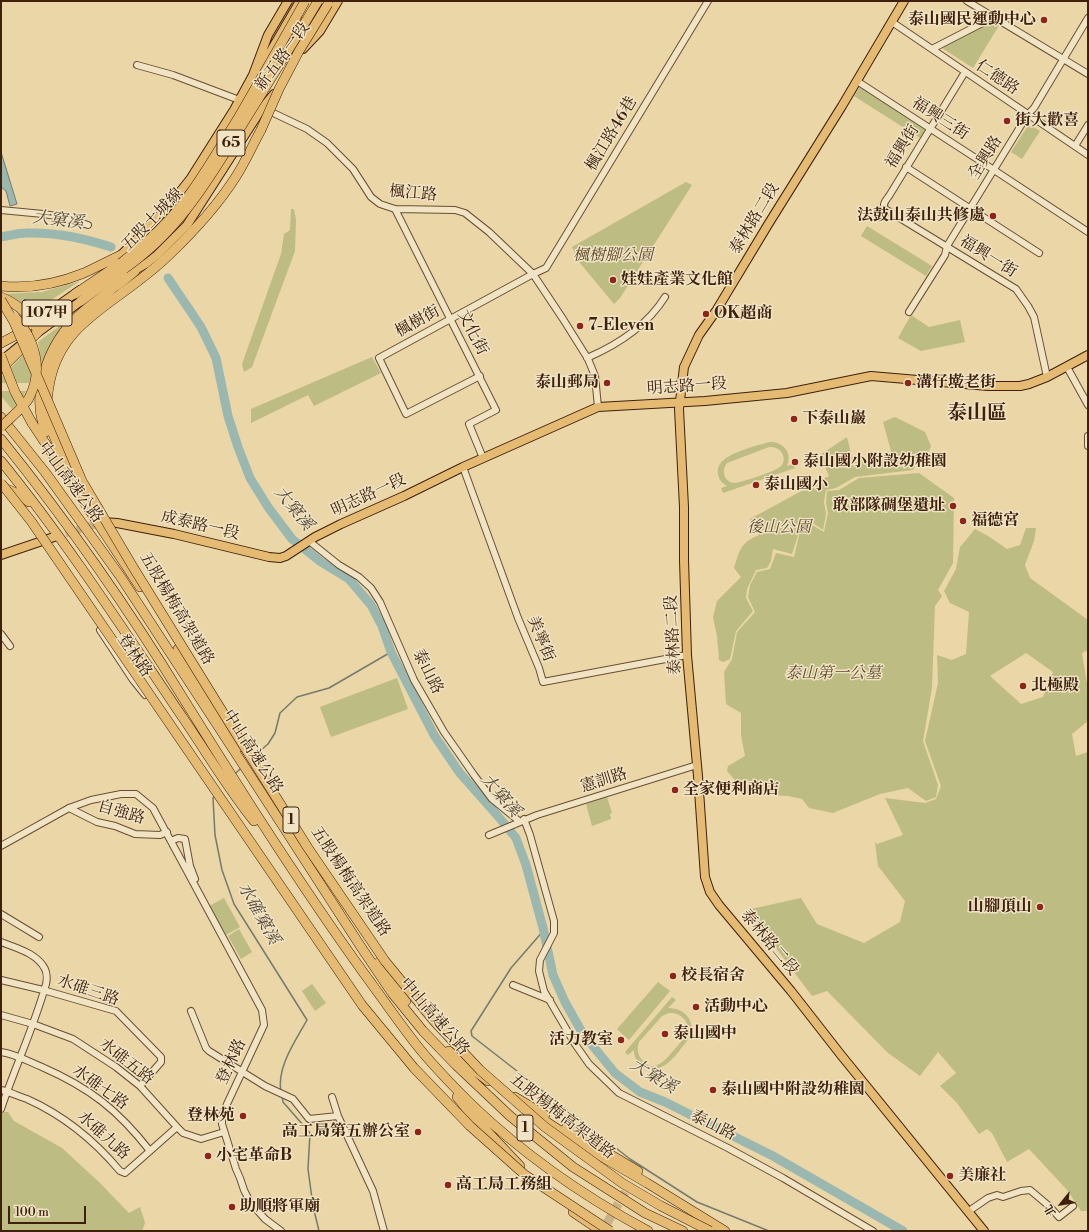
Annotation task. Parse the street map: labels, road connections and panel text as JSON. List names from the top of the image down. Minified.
{"streets":{"highway":["65","五股土城線","中山高速公路","五股楊梅高架道路","1"],"main road":["新五路一段","泰林路二段","107甲","明志路一段","成泰路一段"],"street":["仁德路","福興三街","楓江路46巷","福興街","全興路","楓江路","福興一街","楓樹街","文化街","美寧街","登林路","泰山路","憲訓路","自強路","水碓三路","水碓五路","水碓七路","水碓九路"]},"crossings":[["新五路一段","楓江路"],["新五路一段","107甲"],["仁德路","福興街"],["仁德路","全興路"],["仁德路","泰林路二段"],["福興三街","福興街"],["福興三街","全興路"],["福興三街","泰林路二段"],["楓江路46巷","楓江路"],["楓江路46巷","楓樹街"],["福興街","福興一街"],["全興路","福興一街"],["楓江路","楓樹街"],["楓江路","文化街"],["楓江路","明志路一段"],["泰林路二段","明志路一段"],["泰林路二段","美寧街"],["泰林路二段","憲訓路"],["五股土城線","107甲"],["福興一街","明志路一段"],["楓樹街","文化街"],["文化街","明志路一段"],["明志路一段","成泰路一段"],["明志路一段","美寧街"],["明志路一段","泰山路"],["登林路","自強路"],["登林路","水碓五路"],["泰山路","憲訓路"],["水碓三路","水碓五路"],["水碓五路","水碓九路"],["水碓七路","水碓九路"]],"districts":["泰山區"],"water":["大窠溪","水確窠溪"],"parks":["楓樹腳公園","後山公園","泰山第一公墓"],"places":["泰山國民運動中心","街大歡喜","法鼓山泰山共修處","娃娃產業文化館","OK超商","7-Eleven","泰山郵局","溝仔墘老街","下泰山巖","泰山國小附設幼稚園","泰山國小","敢部隊碉堡遺址","福德宮","北極殿","全家便利商店","山腳頂山","校長宿舍","活動中心","泰山國中","活力教室","泰山國中附設幼稚園","登林苑","高工局第五辦公室","小宅革命B","美廉社","高工局工務組","助順將軍廟"],"scale_bar":"100 m","north":"bottom left"}
